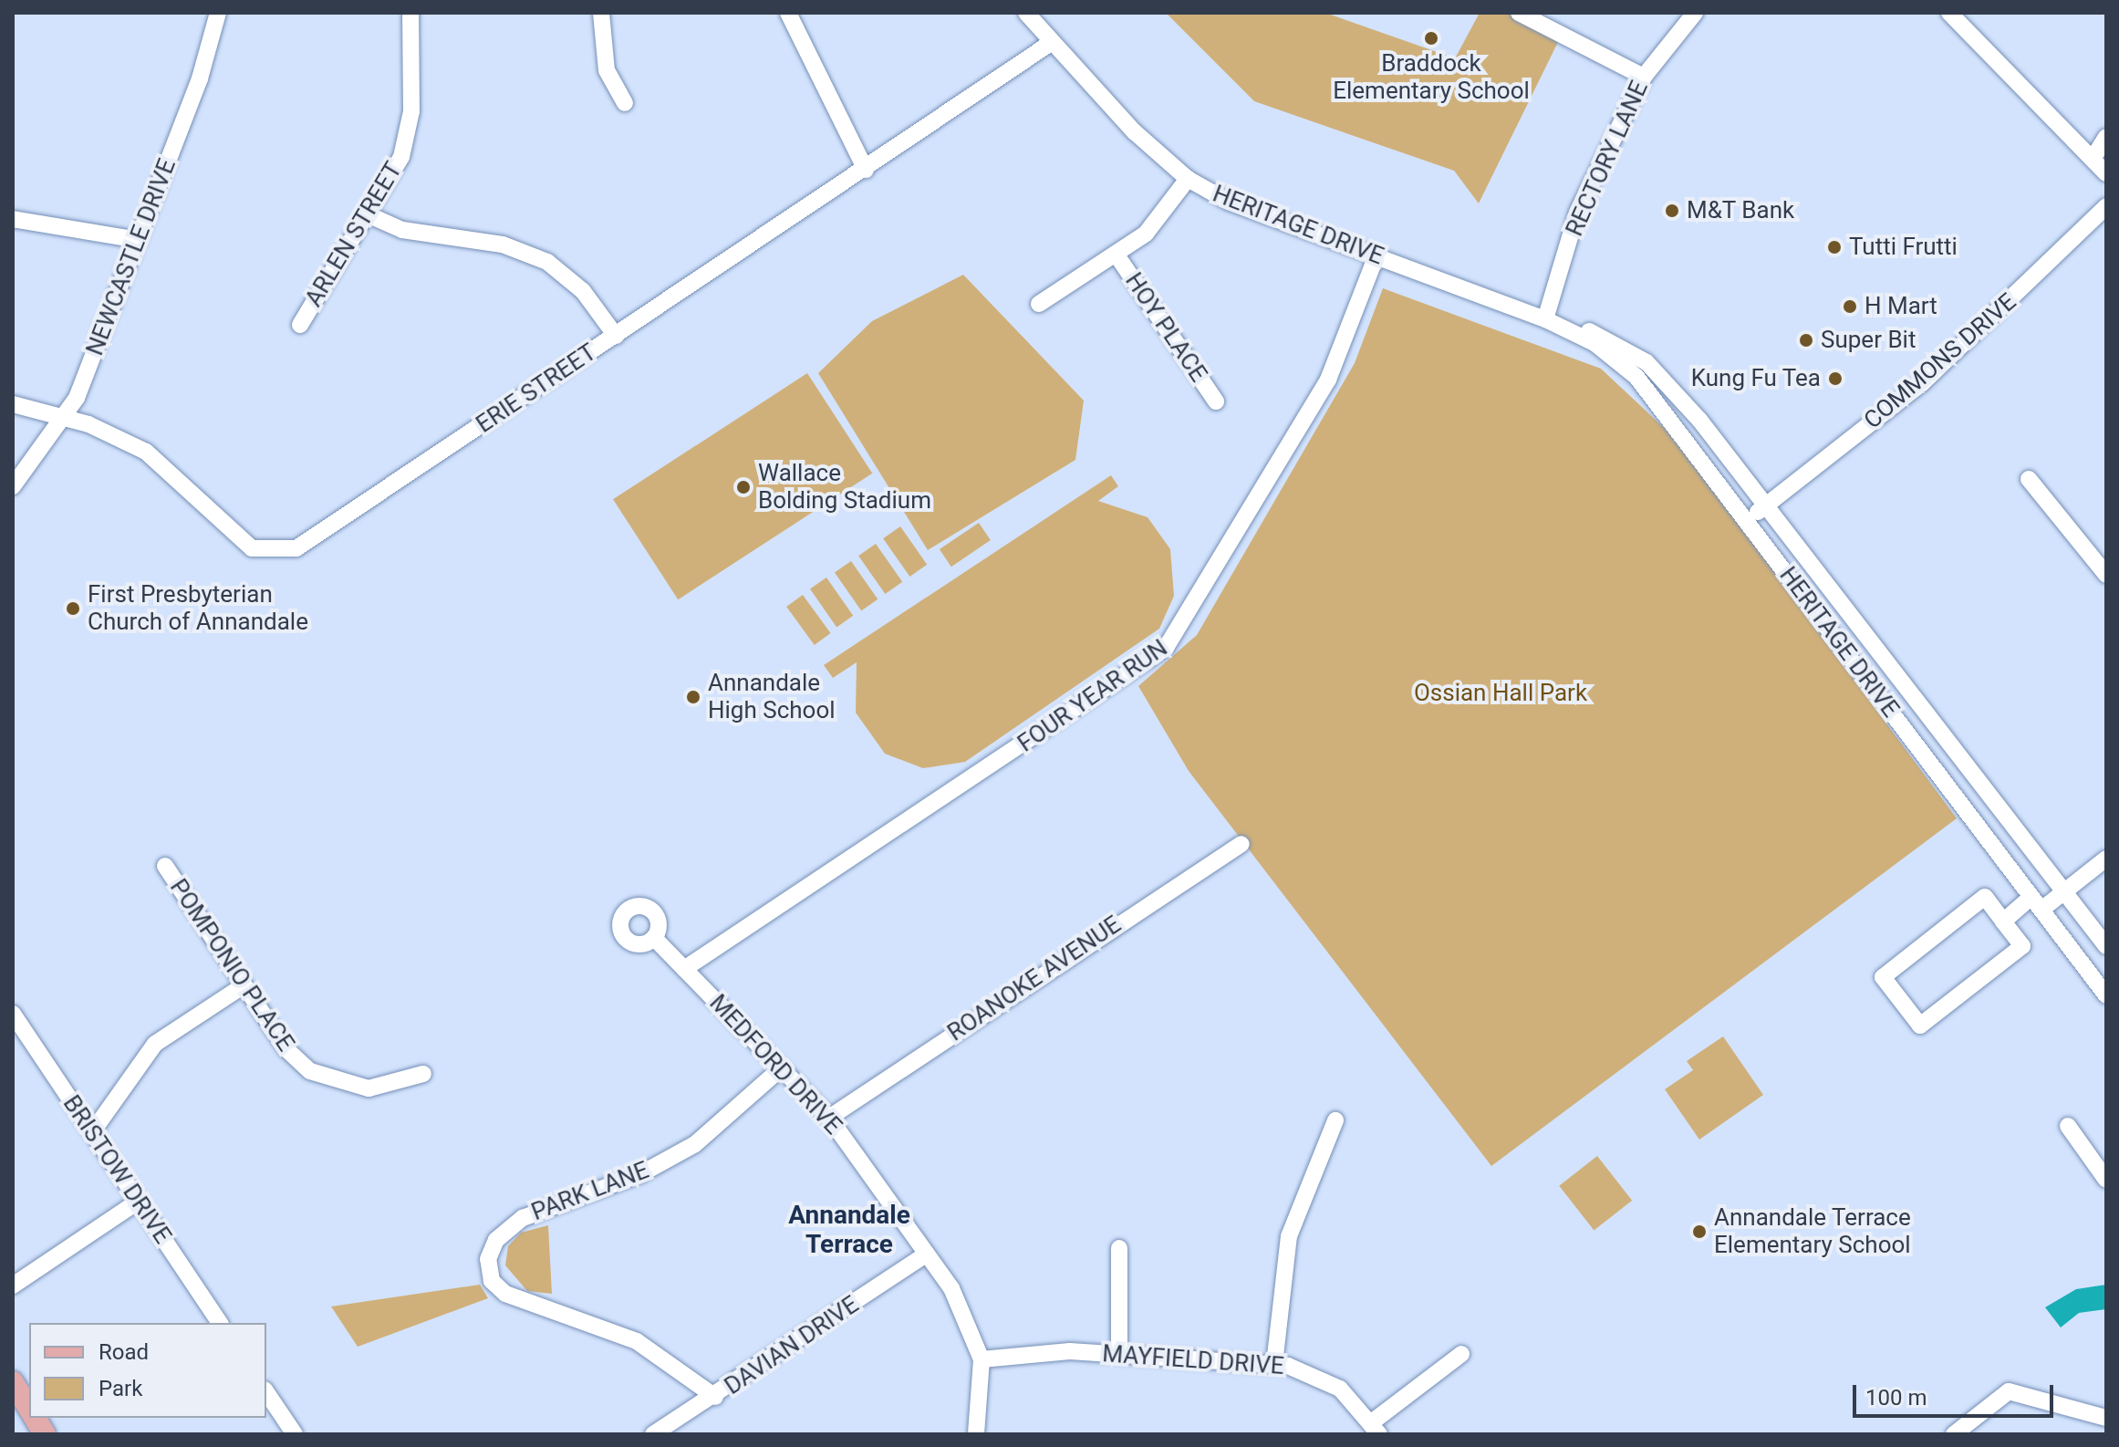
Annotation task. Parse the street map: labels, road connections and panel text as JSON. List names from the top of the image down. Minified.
{"streets":{"street":["RECTORY LANE","HERITAGE DRIVE","ARLEN STREET","NEWCASTLE DRIVE","HOY PLACE","COMMONS DRIVE","ERIE STREET","FOUR YEAR RUN","POMPONIO PLACE","ROANOKE AVENUE","MEDFORD DRIVE","BRISTOW DRIVE","PARK LANE","DAVIAN DRIVE","MAYFIELD DRIVE"]},"crossings":[["RECTORY LANE","HERITAGE DRIVE"],["HERITAGE DRIVE","COMMONS DRIVE"],["HERITAGE DRIVE","ERIE STREET"],["HERITAGE DRIVE","FOUR YEAR RUN"],["NEWCASTLE DRIVE","ERIE STREET"],["FOUR YEAR RUN","MEDFORD DRIVE"],["ROANOKE AVENUE","MEDFORD DRIVE"],["MEDFORD DRIVE","PARK LANE"],["MEDFORD DRIVE","DAVIAN DRIVE"],["MEDFORD DRIVE","MAYFIELD DRIVE"],["PARK LANE","DAVIAN DRIVE"]],"districts":["Annandale Terrace"],"parks":["Ossian Hall Park"],"places":["Braddock Elementary School","M&T Bank","Tutti Frutti","H Mart","Super Bit","Kung Fu Tea","Wallace Bolding Stadium","First Presbyterian Church of Annandale","Annandale High School","Annandale Terrace Elementary School"],"legend":["Road","Park"],"scale_bar":"100 m"}
